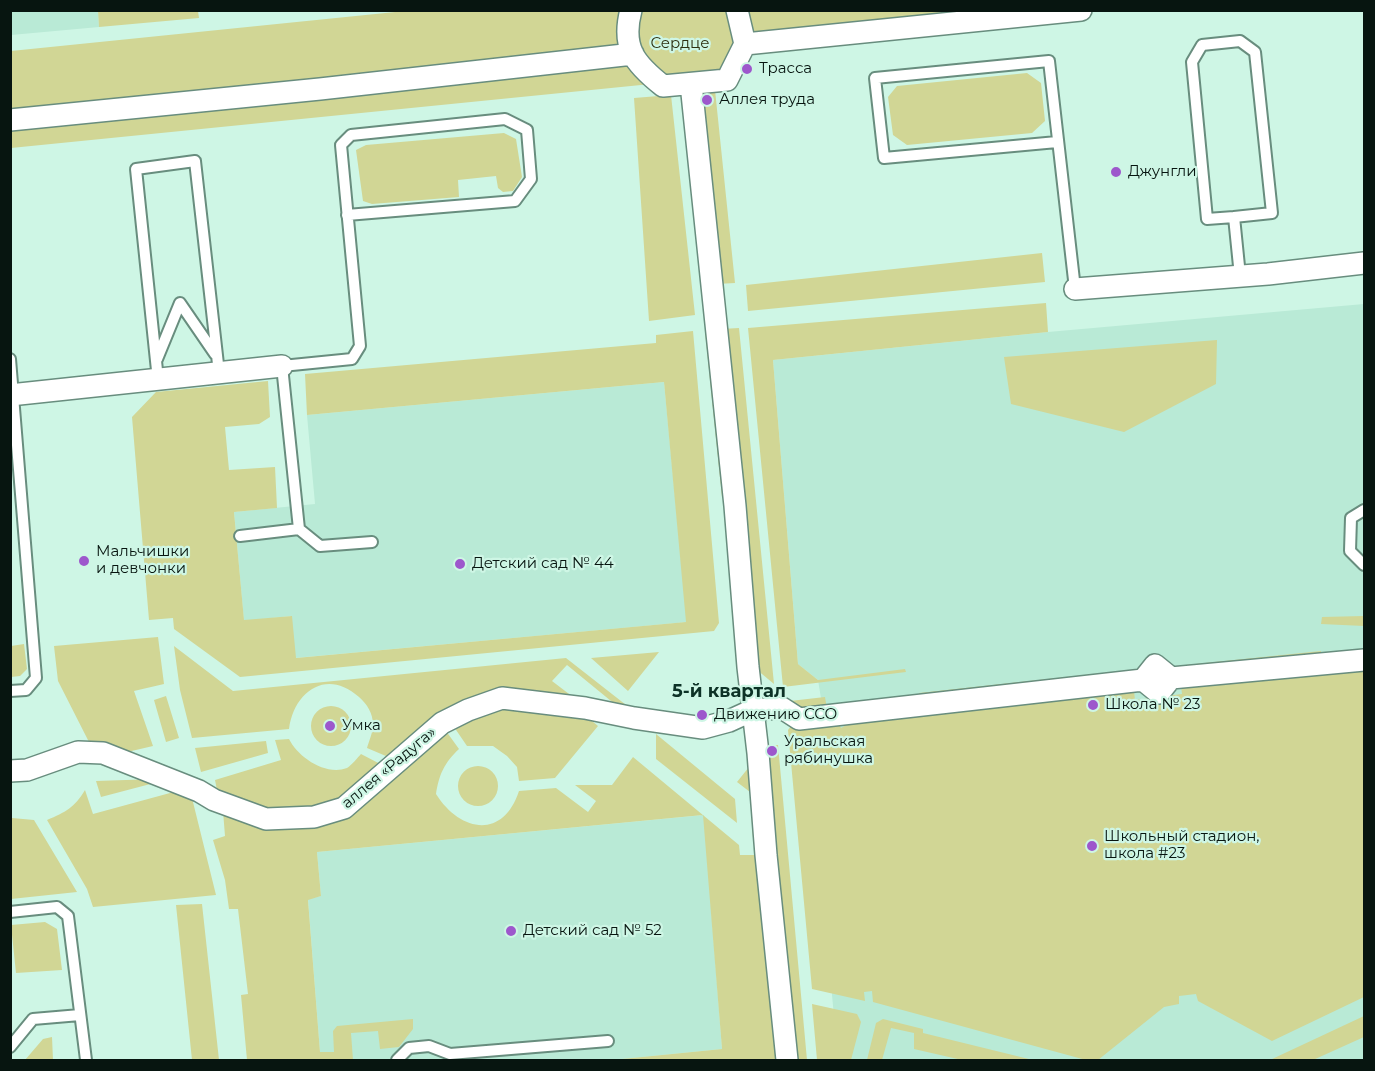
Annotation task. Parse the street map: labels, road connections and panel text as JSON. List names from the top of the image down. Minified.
{"streets":{"street":["аллея «Радуга»"]},"districts":["5-й квартал"],"parks":["Сердце"],"places":["Трасса","Аллея труда","Джунгли","Мальчишки и девчонки","Детский сад № 44","Школа № 23","Движению ССО","Умка","Уральская рябинушка","Школьный стадион, школа #23","Детский сад № 52"]}
